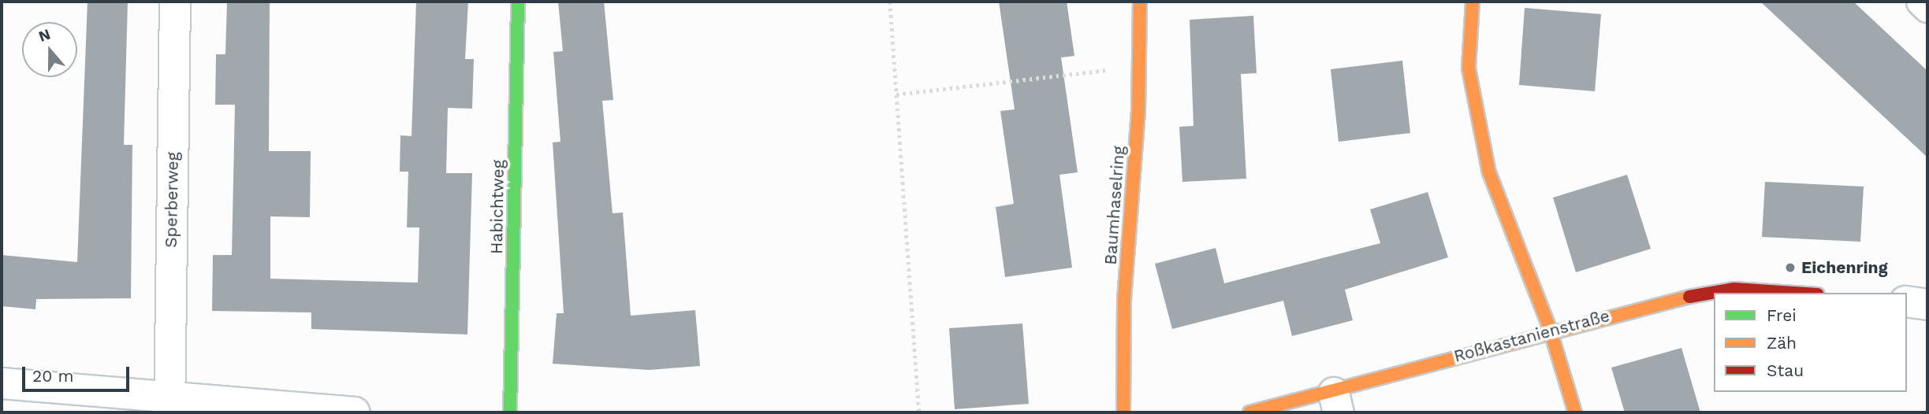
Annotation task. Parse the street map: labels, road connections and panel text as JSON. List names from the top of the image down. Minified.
{"streets":{"street":["Sperberweg","Baumhaselring","Habichtweg","Roßkastanienstraße"]},"places":["Eichenring"],"legend":["Frei","Zäh","Stau"],"scale_bar":"20 m","north":"top"}
